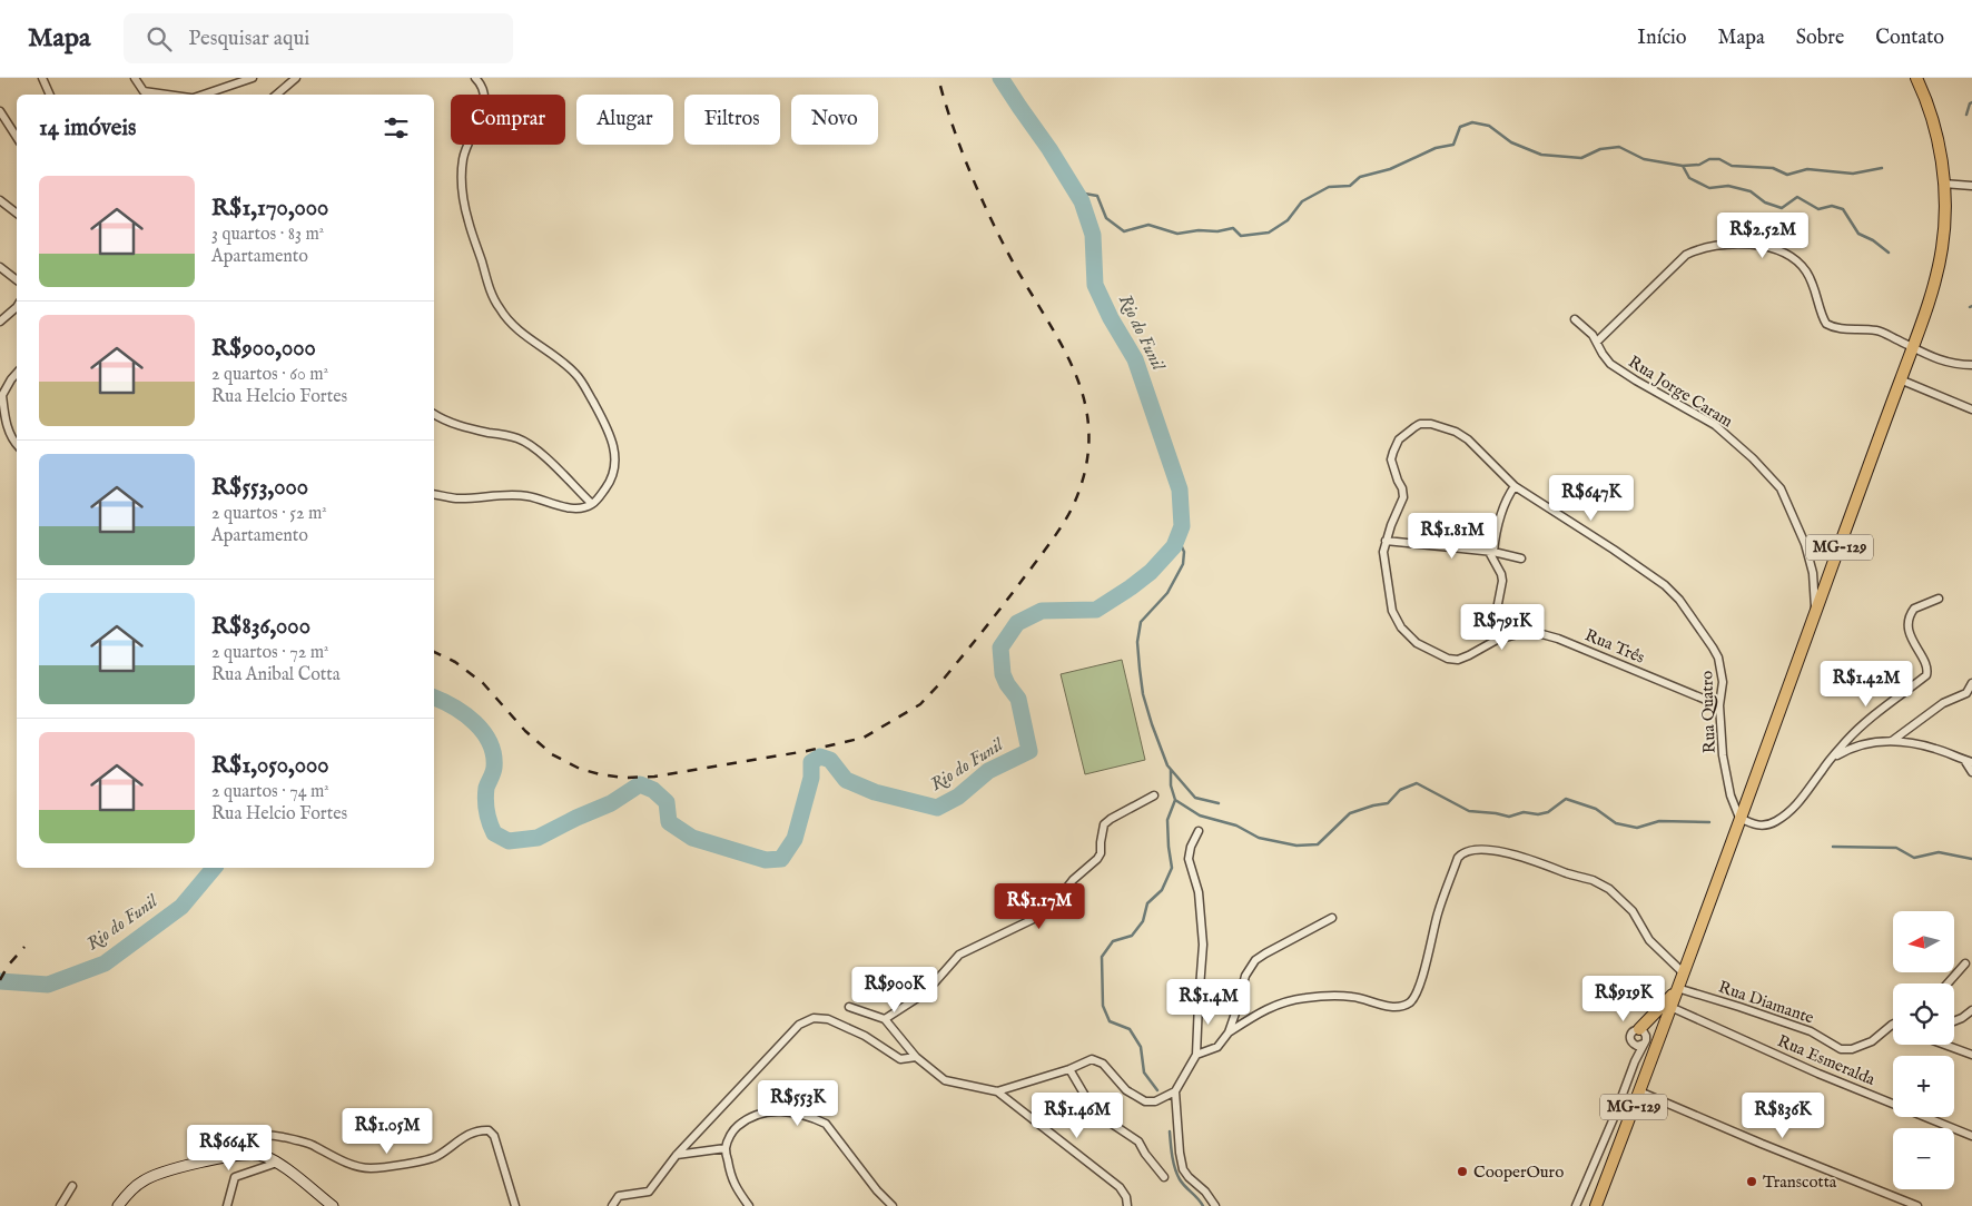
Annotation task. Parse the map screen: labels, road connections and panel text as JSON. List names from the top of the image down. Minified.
{"streets":{"main road":["MG-129"],"street":["Rua Jorge Caram","Rua Três","Rua Quatro","Rua Diamante","Rua Esmeralda"]},"crossings":[["Rua Jorge Caram","MG-129"],["MG-129","Rua Quatro"],["MG-129","Rua Diamante"],["MG-129","Rua Esmeralda"],["Rua Três","Rua Quatro"]],"water":["Rio do Funil"],"places":["CooperOuro","Transcotta"],"north":"left","page":{"header":"Mapa","search":"Pesquisar aqui","nav":["Início","Mapa","Sobre","Contato"],"chip":["Comprar","Alugar","Filtros","Novo"],"heading":"14 imóveis","list":[{"name":"R$1,170,000","note":"3 quartos · 83 m² · Apartamento"},{"name":"R$900,000","note":"2 quartos · 60 m² · Rua Helcio Fortes"},{"name":"R$553,000","note":"2 quartos · 52 m² · Apartamento"},{"name":"R$836,000","note":"2 quartos · 72 m² · Rua Anibal Cotta"},{"name":"R$1,050,000","note":"2 quartos · 74 m² · Rua Helcio Fortes"}],"price":["R$2.52M","R$647K","R$1.81M","R$791K","R$1.42M","R$1.17M","R$900K","R$919K","R$1.4M","R$553K","R$1.46M","R$836K","R$1.05M","R$664K"],"map_buttons":["+","−"]}}
